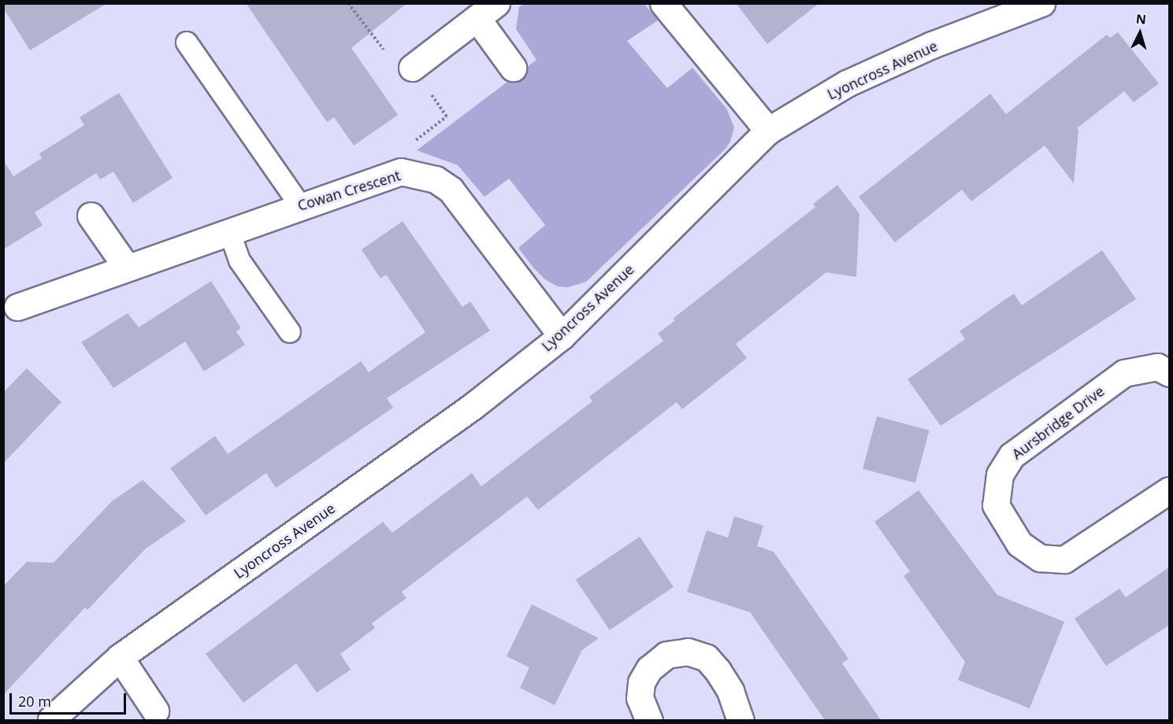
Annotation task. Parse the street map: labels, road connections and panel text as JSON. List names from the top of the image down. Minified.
{"streets":{"street":["Lyoncross Avenue","Cowan Crescent","Aursbridge Drive"]},"crossings":[["Lyoncross Avenue","Cowan Crescent"]],"scale_bar":"20 m","north":"top"}
